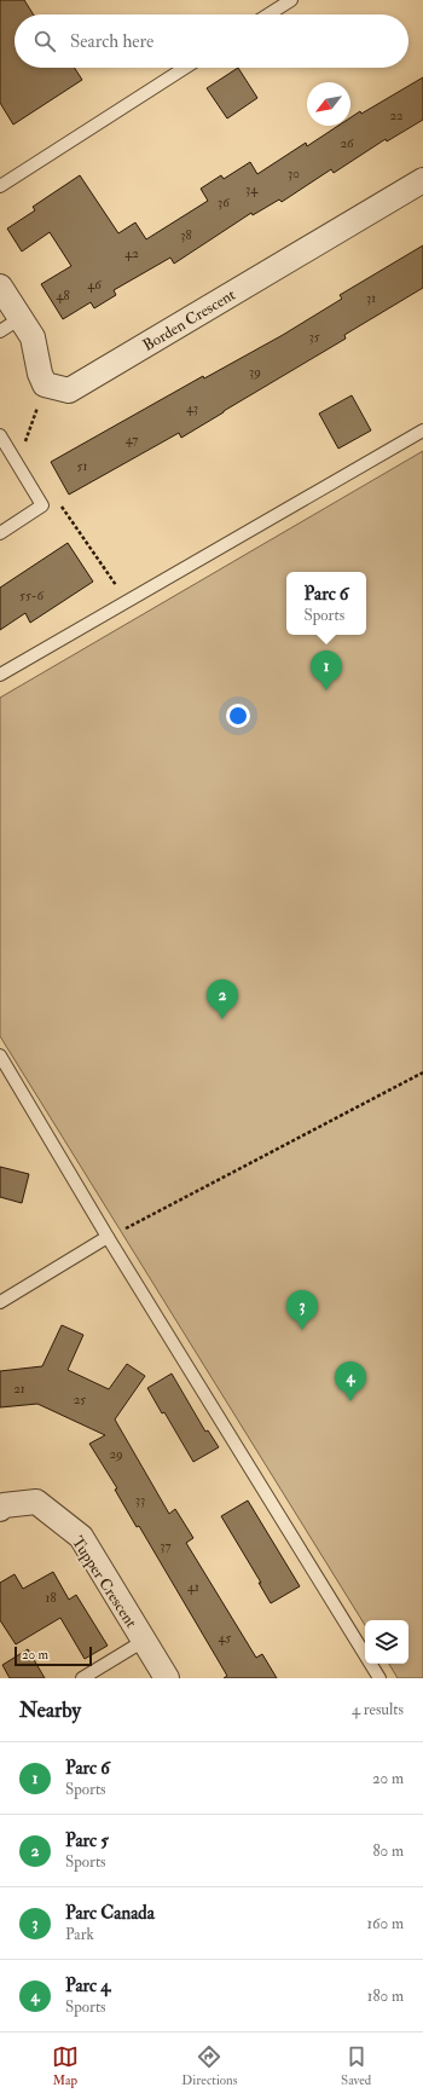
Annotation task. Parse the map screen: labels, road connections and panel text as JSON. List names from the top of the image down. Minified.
{"streets":{"street":["Borden Crescent","Tupper Crescent"]},"house_numbers":["22","26","30","34","36","38","42","46","48","31","35","39","43","47","51","55-6","21","25","29","33","37","41","18","45"],"scale_bar":"20 m","north":"bottom left","page":{"search":"Search here","popup":["Parc 6","Sports"],"pins":["1","2","3","4"],"scale":"20 m","heading":["Nearby","4 results"],"list":[{"mark":"1","name":"Parc 6","note":"Sports","value":"20 m"},{"mark":"2","name":"Parc 5","note":"Sports","value":"80 m"},{"mark":"3","name":"Parc Canada","note":"Park","value":"160 m"},{"mark":"4","name":"Parc 4","note":"Sports","value":"180 m"}],"nav":["Map","Directions","Saved"]}}
